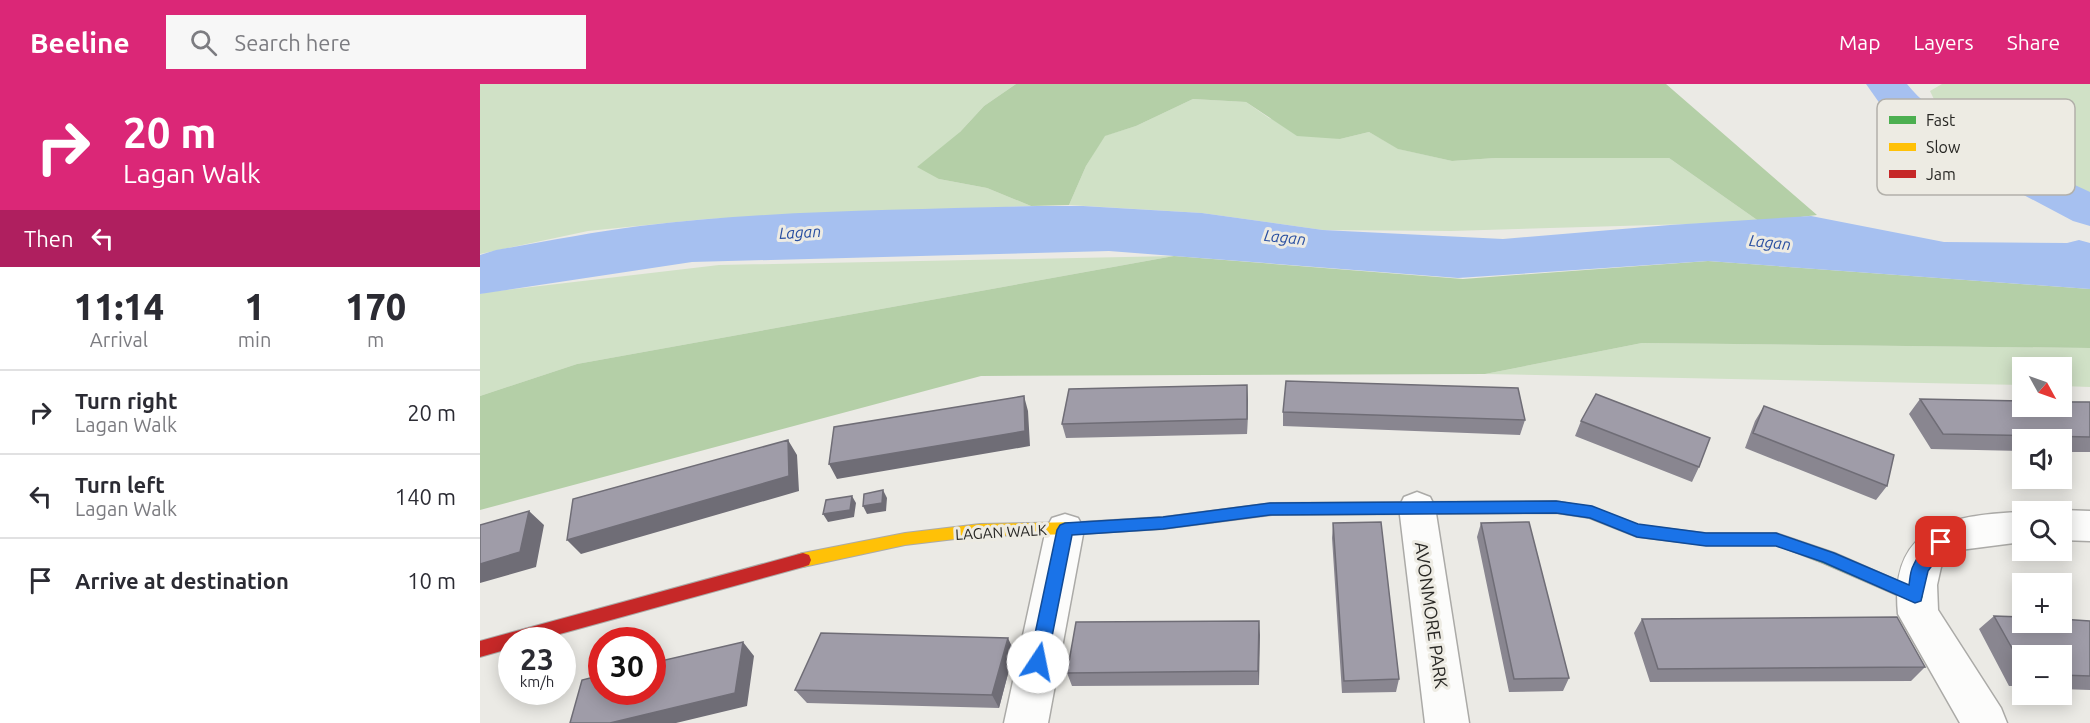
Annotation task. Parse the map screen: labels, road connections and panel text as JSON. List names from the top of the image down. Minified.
{"streets":{"street":["LAGAN WALK","AVONMORE PARK"]},"crossings":[["LAGAN WALK","AVONMORE PARK"]],"water":["Lagan"],"legend":["Fast","Slow","Jam"],"north":"bottom right","page":{"header":"Beeline","search":"Search here","nav":["Map","Layers","Share"],"turn":["20 m","Lagan Walk"],"then":"Then","eta":["11:14","Arrival","1","min","170","m"],"map_buttons":["+","−"],"list":[{"name":"Turn right","note":"Lagan Walk","value":"20 m"},{"name":"Turn left","note":"Lagan Walk","value":"140 m"},{"name":"Arrive at destination","value":"10 m"}],"speed":"23 km/h","limit":"30"}}
